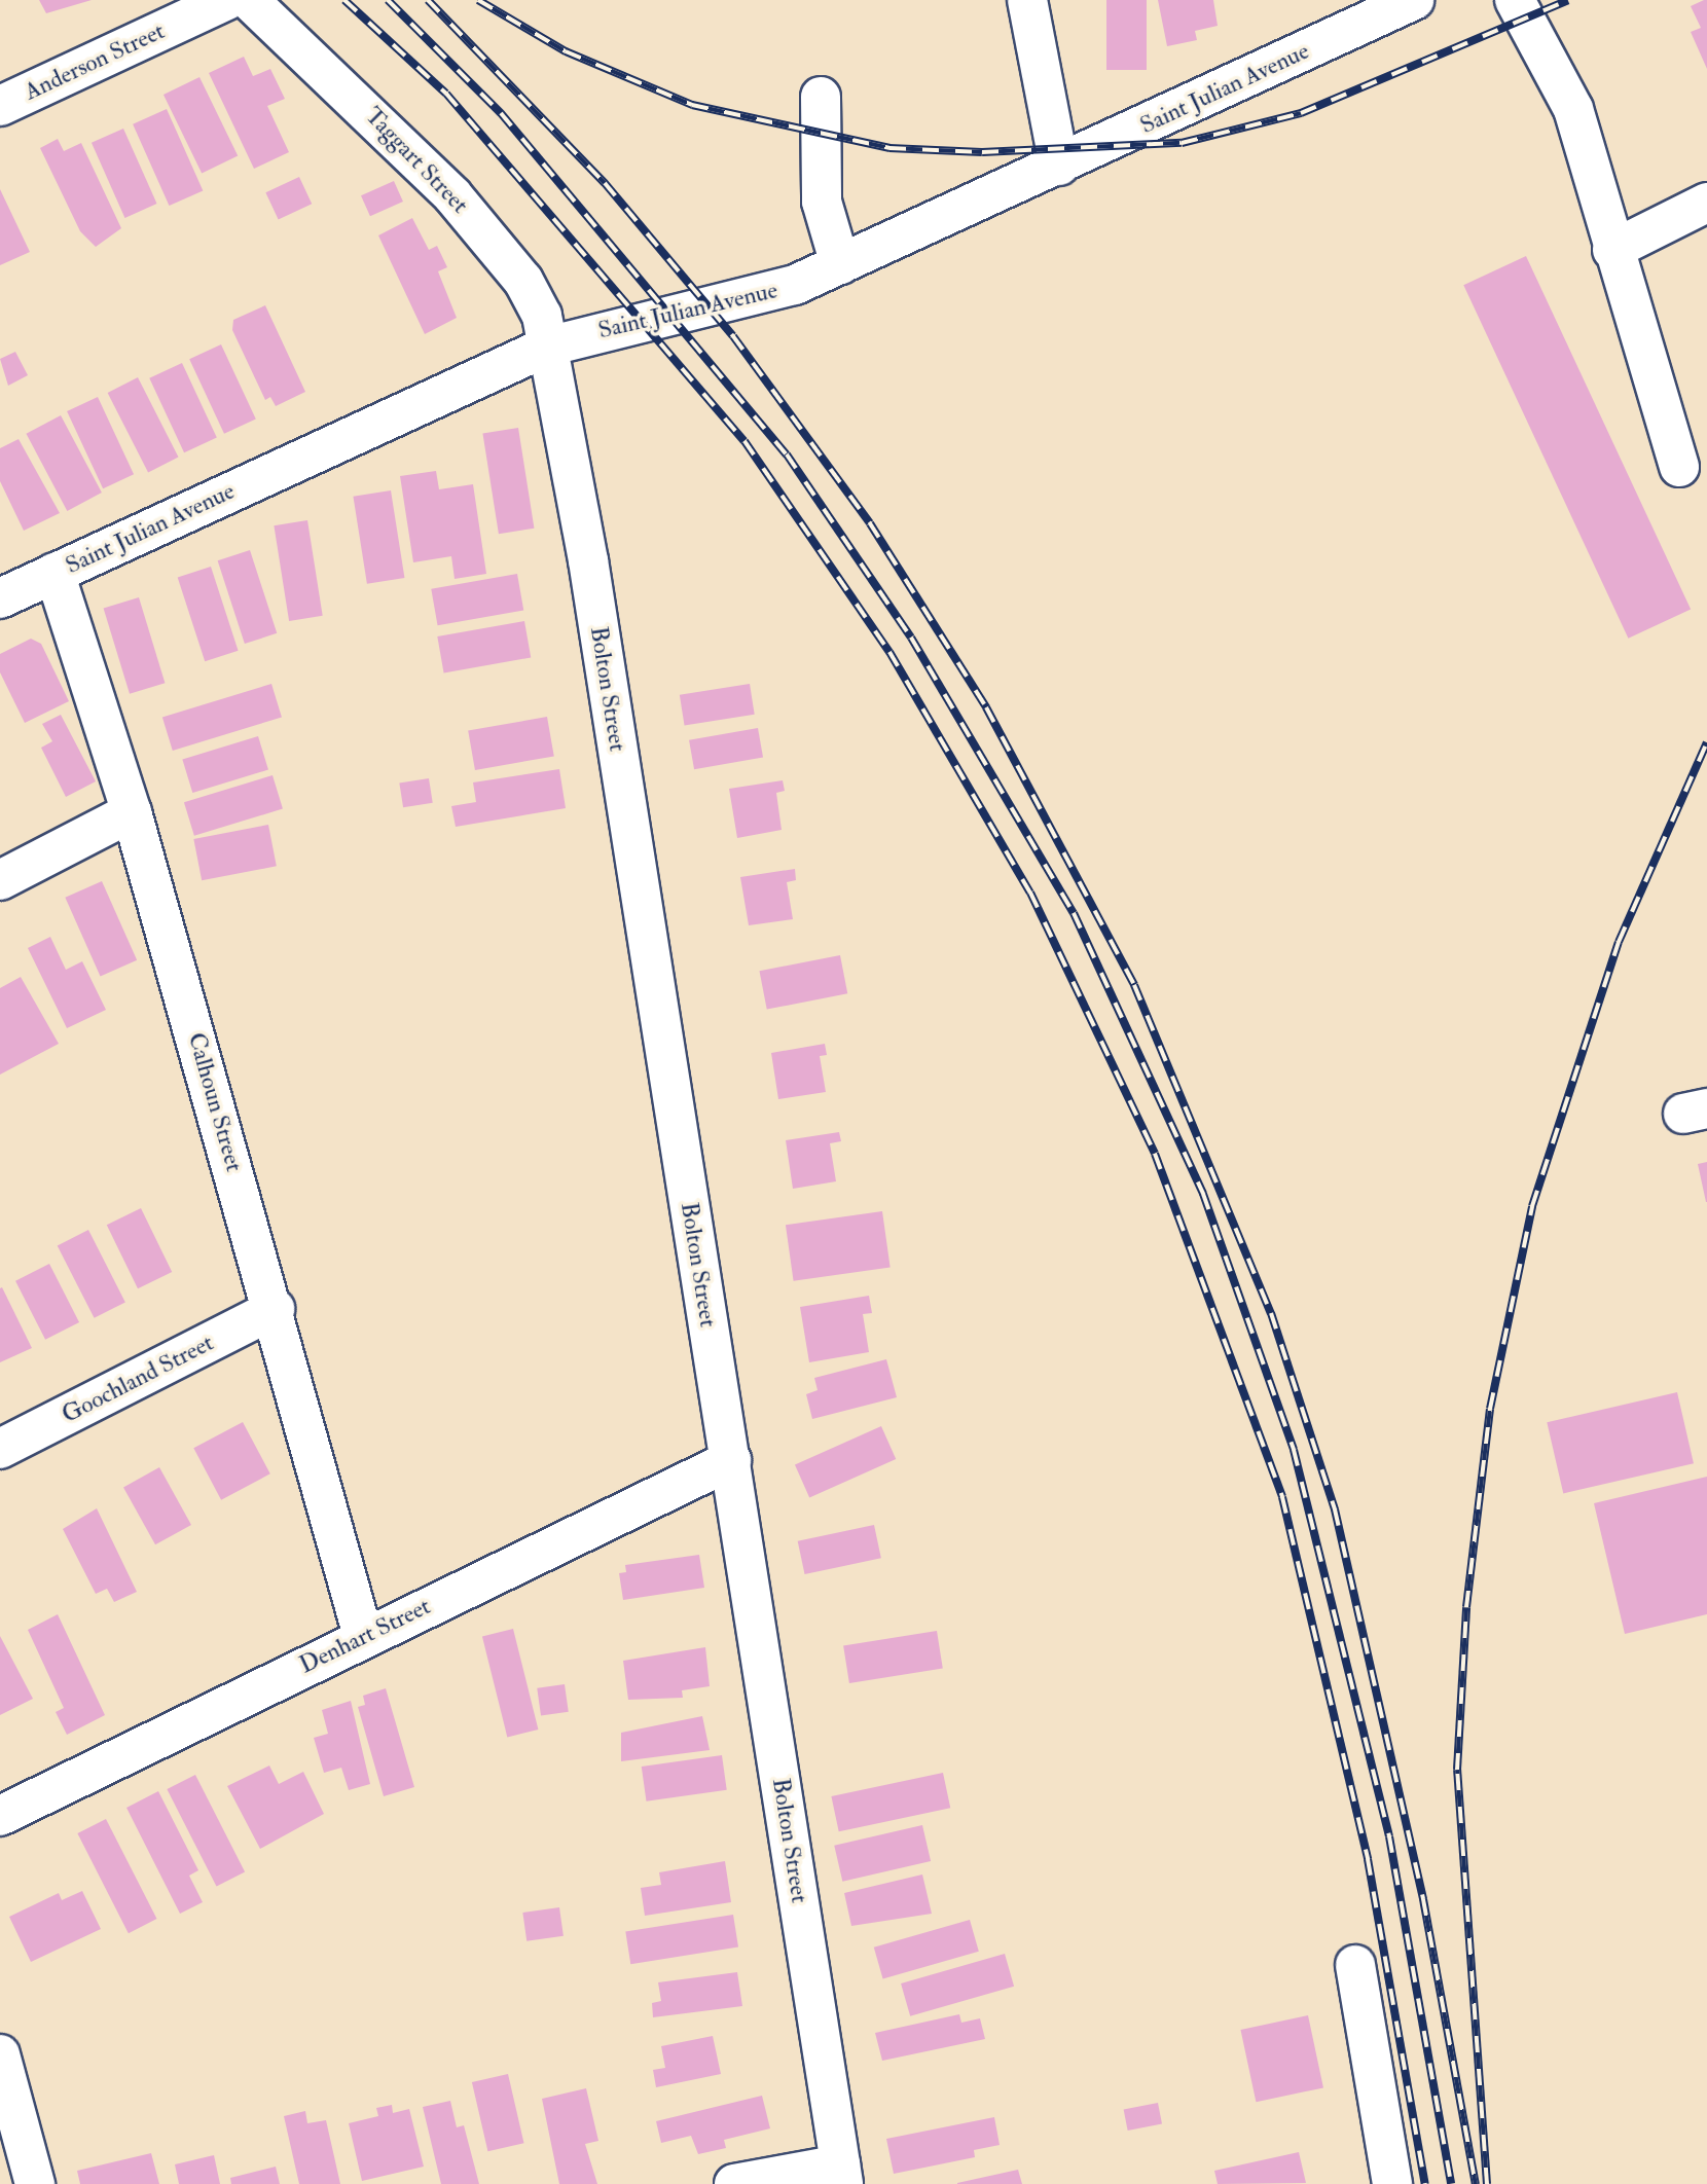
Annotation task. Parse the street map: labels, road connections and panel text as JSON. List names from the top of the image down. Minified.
{"streets":{"street":["Anderson Street","Saint Julian Avenue","Taggart Street","Bolton Street","Calhoun Street","Goochland Street","Denhart Street"]},"crossings":[["Saint Julian Avenue","Taggart Street"],["Saint Julian Avenue","Bolton Street"],["Saint Julian Avenue","Calhoun Street"],["Taggart Street","Bolton Street"],["Bolton Street","Denhart Street"],["Calhoun Street","Goochland Street"],["Calhoun Street","Denhart Street"]]}
